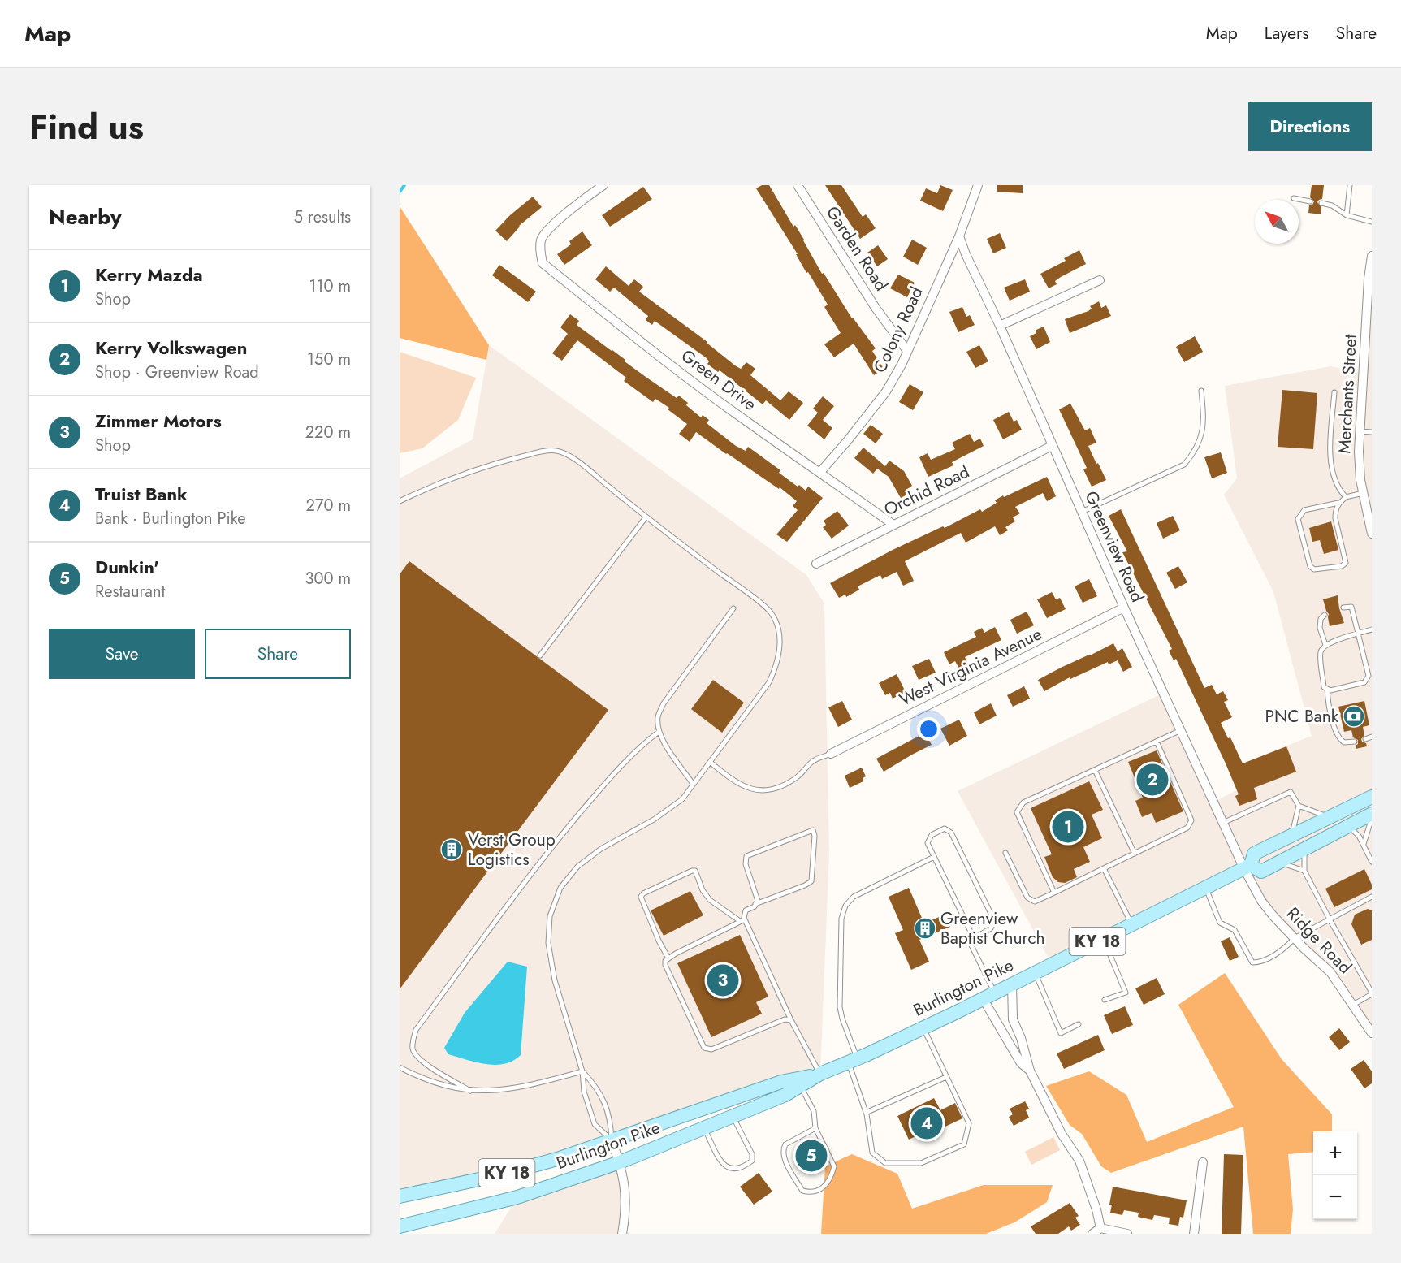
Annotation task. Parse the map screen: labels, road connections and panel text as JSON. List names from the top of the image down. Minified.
{"streets":{"main road":["KY 18","Burlington Pike"],"street":["Garden Road","Colony Road","Green Drive","Merchants Street","Orchid Road","Greenview Road","West Virginia Avenue","Ridge Road"]},"crossings":[["Garden Road","Colony Road"],["Colony Road","Green Drive"],["Colony Road","Greenview Road"],["Green Drive","Orchid Road"],["Orchid Road","Greenview Road"],["Greenview Road","West Virginia Avenue"],["Greenview Road","Ridge Road"],["Greenview Road","Burlington Pike"],["Ridge Road","Burlington Pike"]],"places":{"bank":["PNC Bank"],"building":["Verst Group Logistics","Greenview Baptist Church"]},"north":"top left","page":{"header":"Map","nav":["Map","Layers","Share"],"title":"Find us","buttons":["Directions",["Save","Share"]],"heading":["Nearby","5 results"],"list":[{"mark":"1","name":"Kerry Mazda","note":"Shop","value":"110 m"},{"mark":"2","name":"Kerry Volkswagen","note":"Shop · Greenview Road","value":"150 m"},{"mark":"3","name":"Zimmer Motors","note":"Shop","value":"220 m"},{"mark":"4","name":"Truist Bank","note":"Bank · Burlington Pike","value":"270 m"},{"mark":"5","name":"Dunkin'","note":"Restaurant","value":"300 m"}],"pins":["2","1","3","4","5"],"map_buttons":["+","−"]}}
